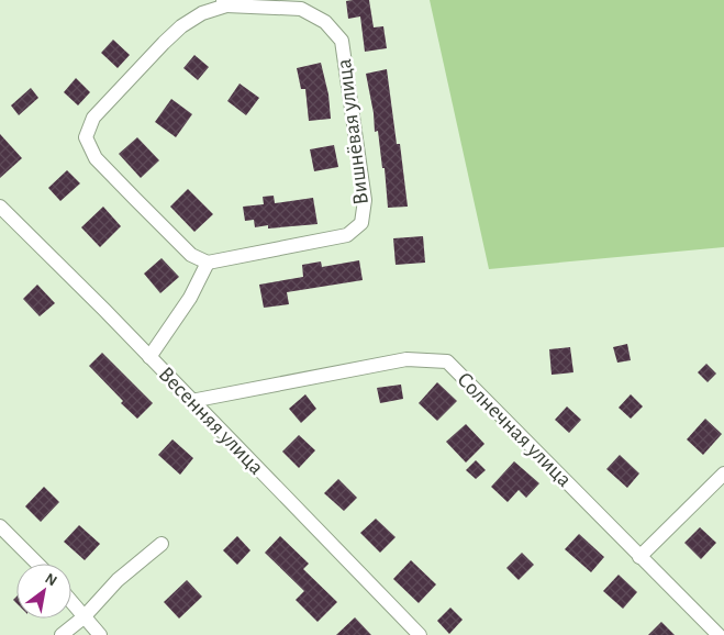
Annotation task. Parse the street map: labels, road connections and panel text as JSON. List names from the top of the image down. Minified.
{"streets":{"street":["Вишнёвая улица","Весенняя улица","Солнечная улица"]},"crossings":[["Весенняя улица","Солнечная улица"]],"north":"top right"}
